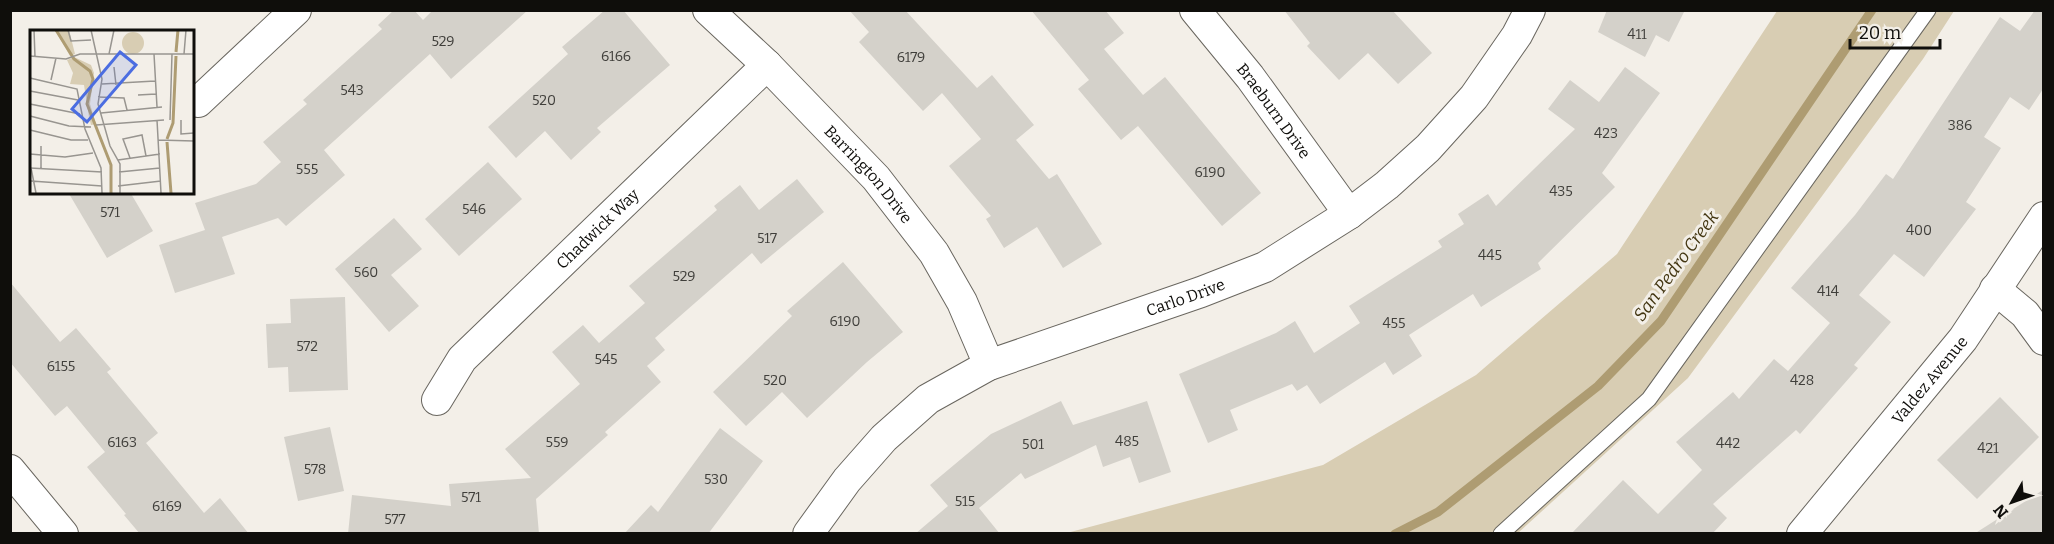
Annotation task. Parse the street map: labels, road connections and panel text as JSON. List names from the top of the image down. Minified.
{"streets":{"street":["Braeburn Drive","Barrington Drive","Chadwick Way","Carlo Drive","Valdez Avenue"]},"crossings":[["Braeburn Drive","Carlo Drive"],["Barrington Drive","Chadwick Way"],["Barrington Drive","Carlo Drive"]],"water":["San Pedro Creek"],"house_numbers":["411","529","6166","6179","543","520","386","423","555","6190","435","546","571","400","517","445","560","529","414","6190","455","572","545","6155","520","428","485","6163","559","442","501","421","578","530","571","515","6169","577"],"scale_bar":"20 m","north":"bottom left"}
